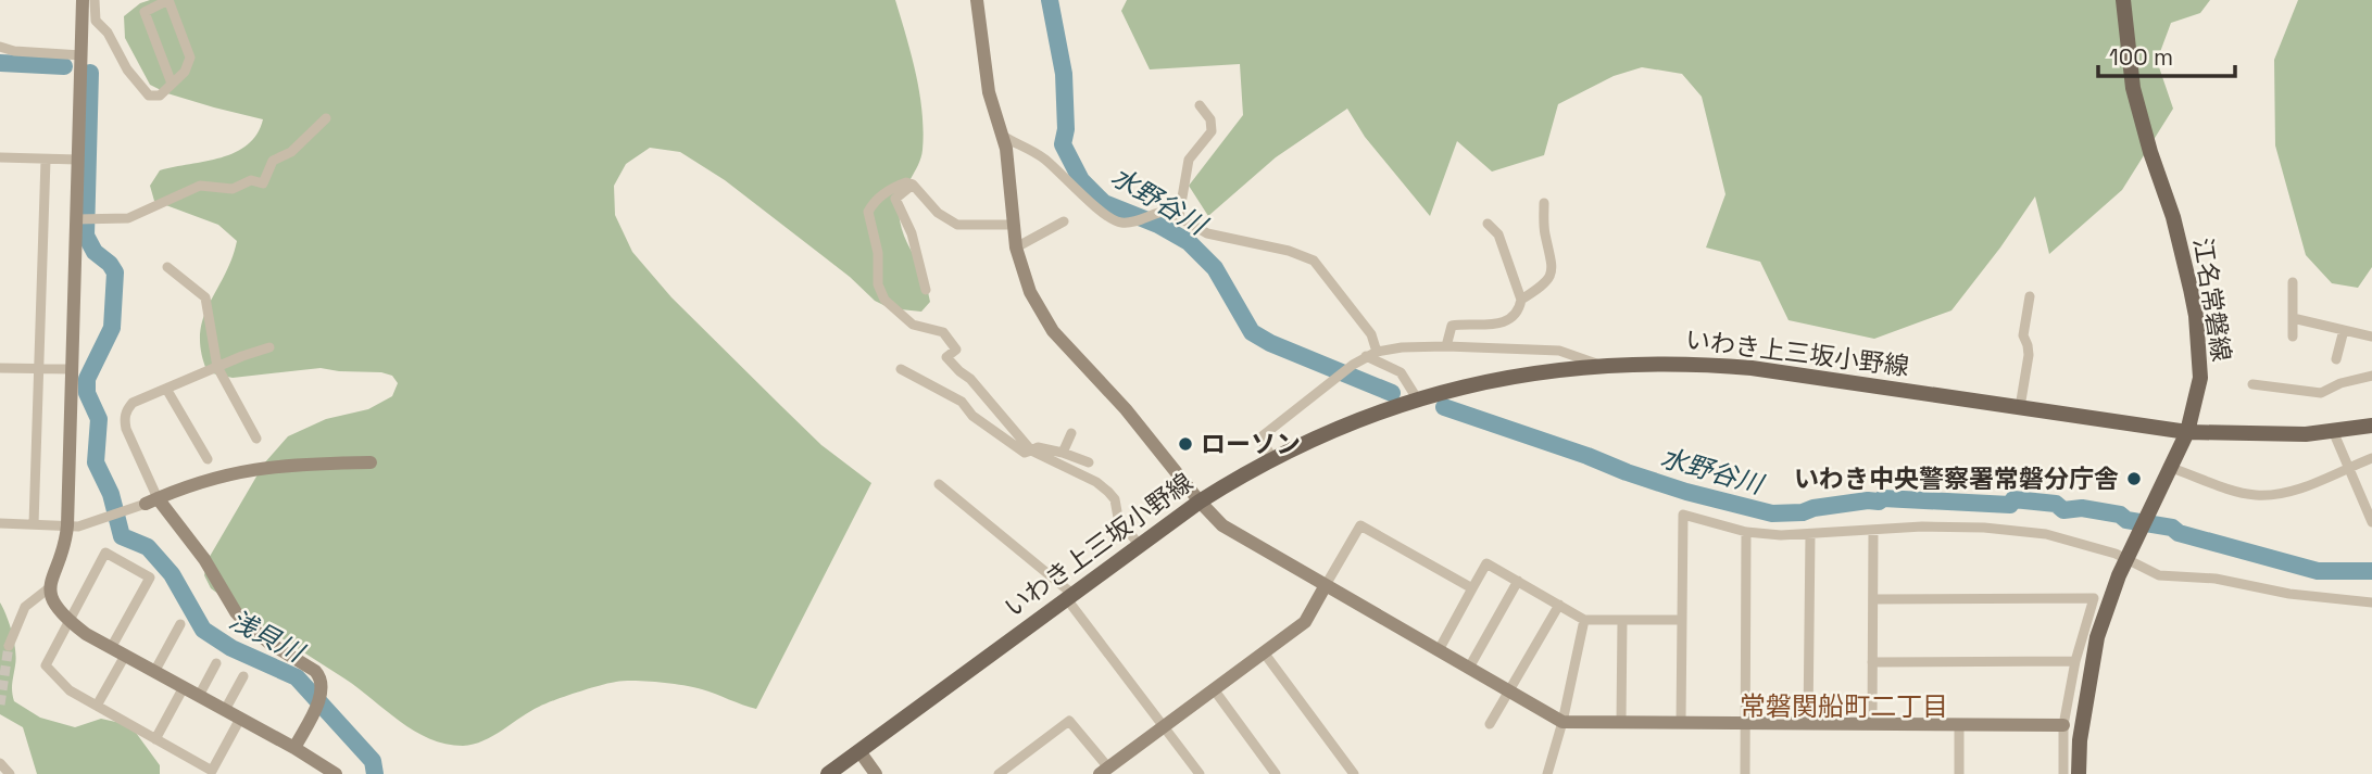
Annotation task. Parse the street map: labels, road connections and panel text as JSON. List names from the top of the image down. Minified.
{"streets":{"main road":["江名常磐線","いわき上三坂小野線"]},"crossings":[["江名常磐線","いわき上三坂小野線"]],"districts":["常磐関船町二丁目"],"water":["水野谷川","浅貝川"],"places":["ローソン","いわき中央警察署常磐分庁舎"],"scale_bar":"100 m"}
